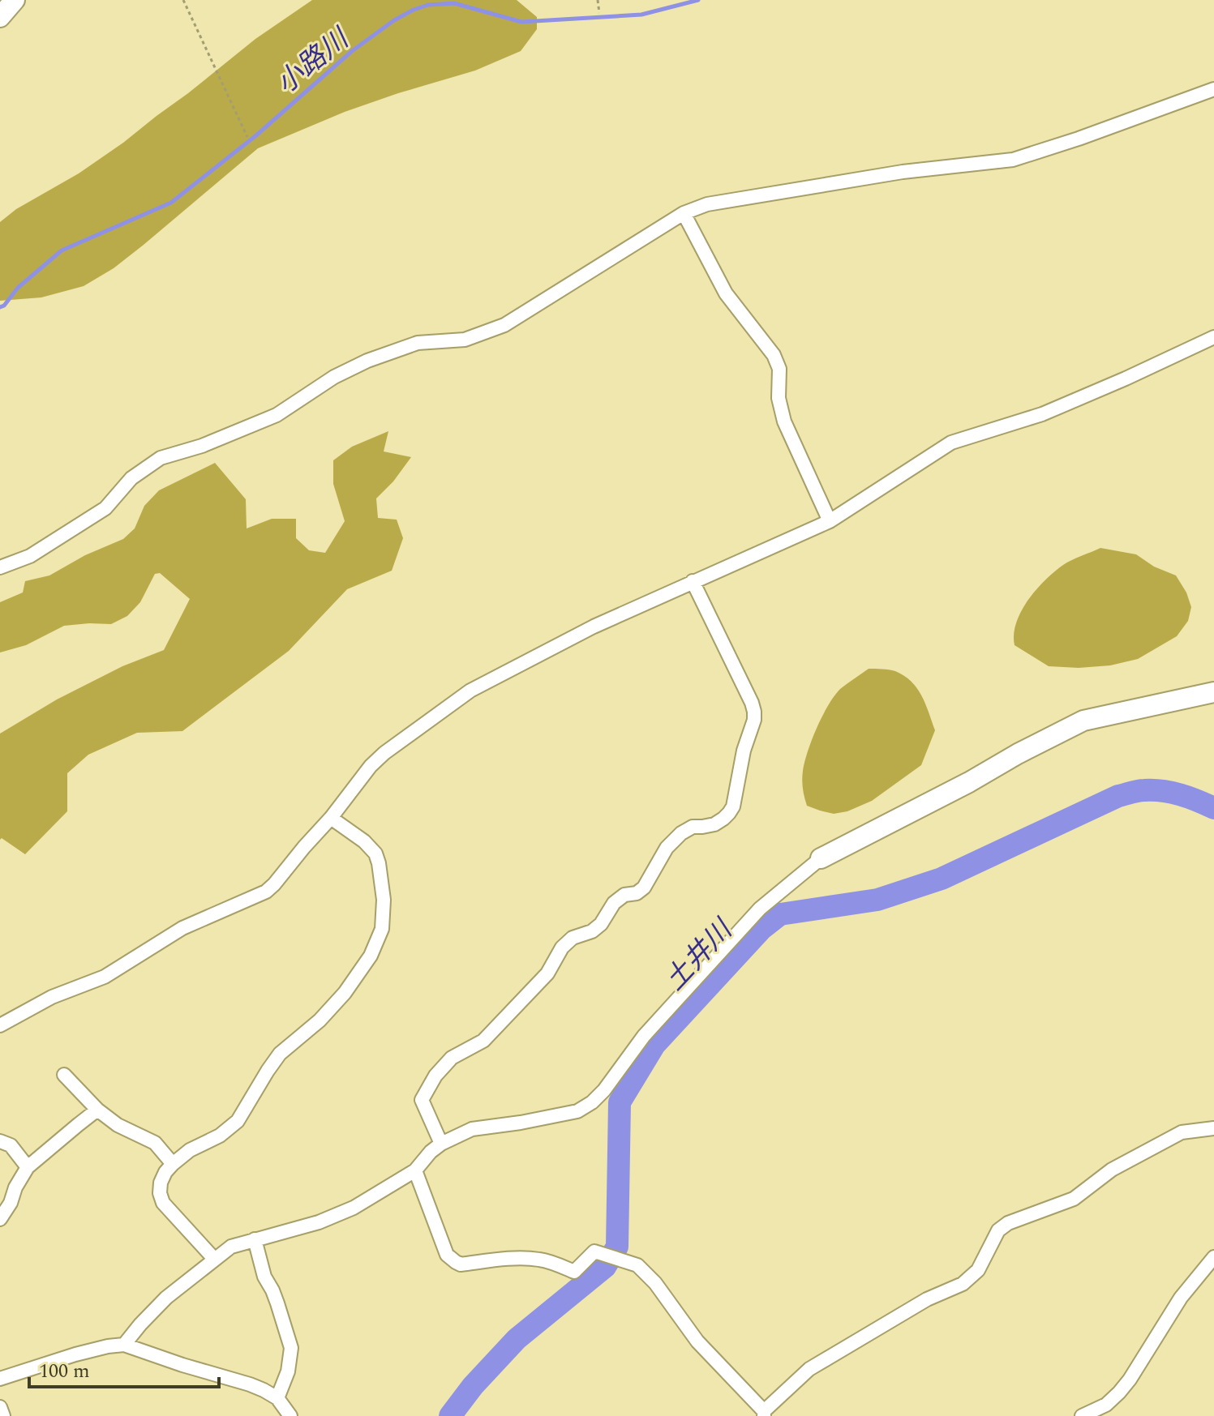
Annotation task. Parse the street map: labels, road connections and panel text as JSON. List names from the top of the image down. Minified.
{"water":["小路川","土井川"],"scale_bar":"100 m"}
